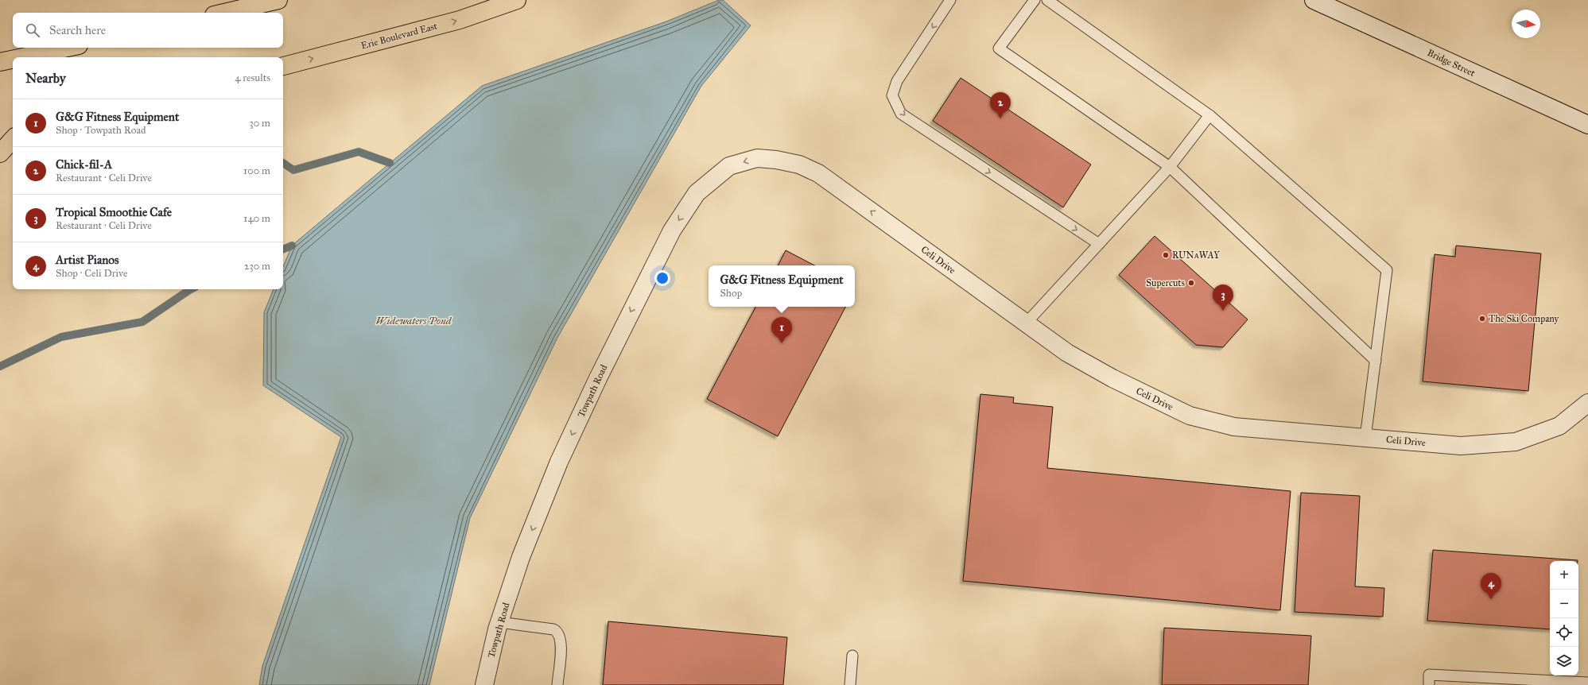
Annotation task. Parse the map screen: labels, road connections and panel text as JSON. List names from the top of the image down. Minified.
{"streets":{"main road":["Erie Boulevard East"],"street":["Bridge Street","Celi Drive","Towpath Road"]},"crossings":[["Celi Drive","Towpath Road"]],"one_way":["Erie Boulevard East","Towpath Road"],"water":["Widewaters Pond"],"places":["RUNᴀWAY","Supercuts","The Ski Company"],"north":"right","page":{"search":"Search here","heading":["Nearby","4 results"],"pins":["2","3","1","4"],"list":[{"mark":"1","name":"G&G Fitness Equipment","note":"Shop · Towpath Road","value":"30 m"},{"mark":"2","name":"Chick-fil-A","note":"Restaurant · Celi Drive","value":"100 m"},{"mark":"3","name":"Tropical Smoothie Cafe","note":"Restaurant · Celi Drive","value":"140 m"},{"mark":"4","name":"Artist Pianos","note":"Shop · Celi Drive","value":"230 m"}],"popup":["G&G Fitness Equipment","Shop"],"map_buttons":["+","−"]}}
